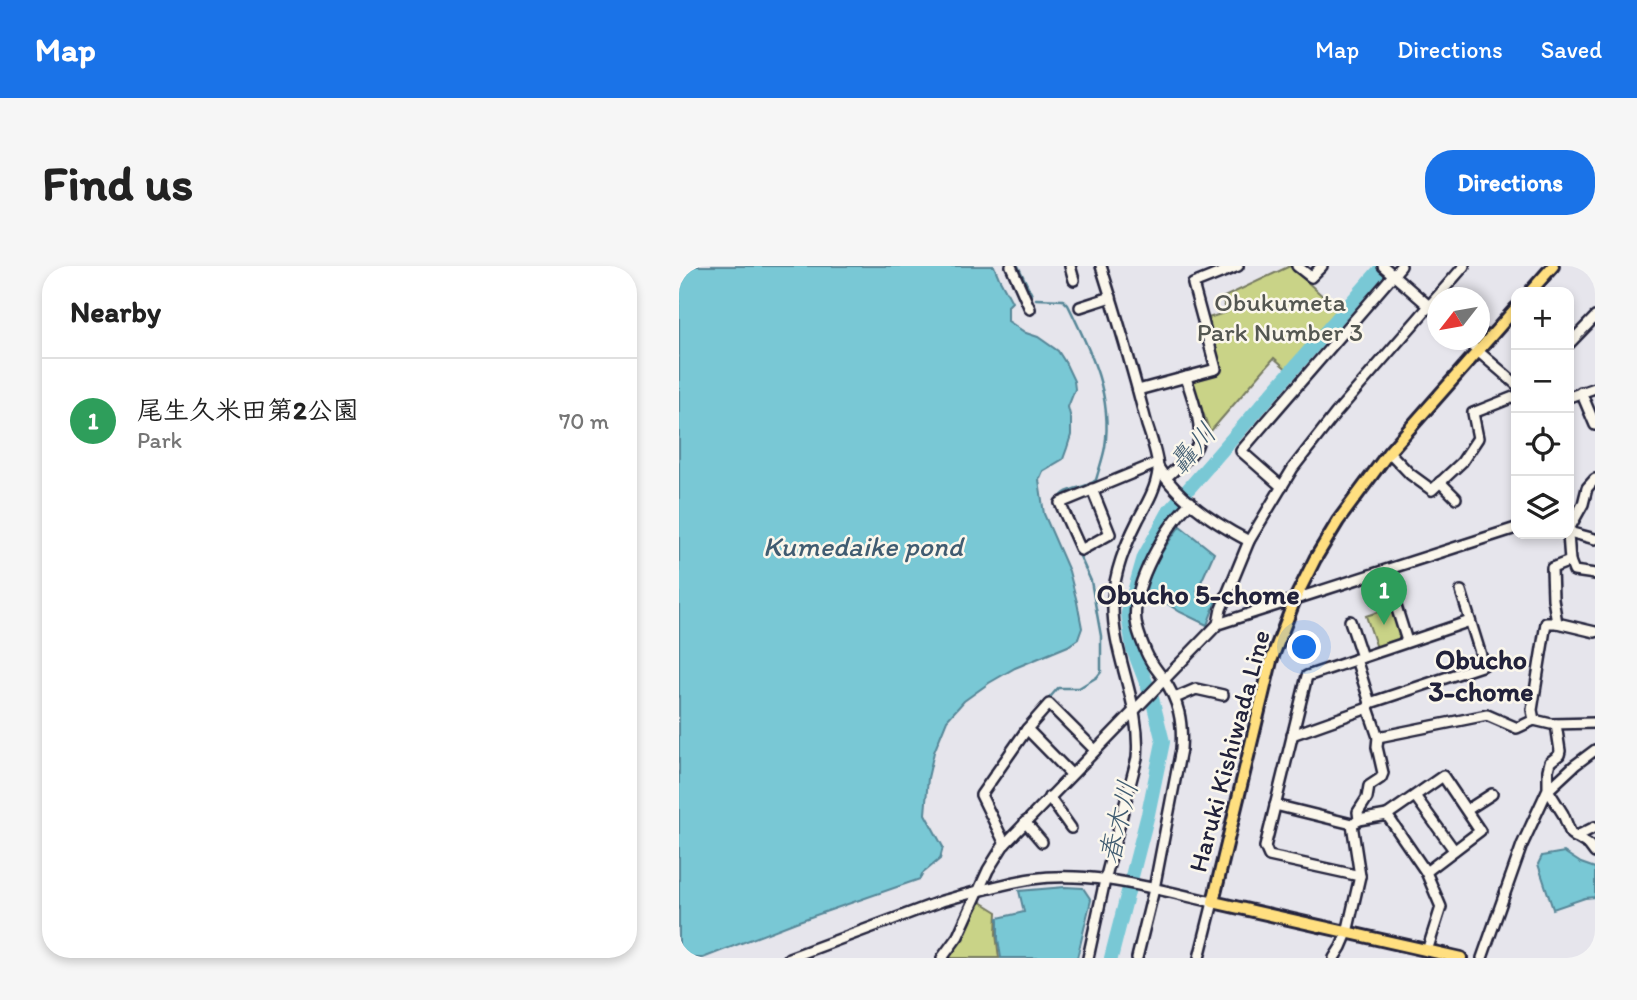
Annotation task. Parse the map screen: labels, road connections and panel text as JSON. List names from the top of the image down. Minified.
{"streets":{"main road":["Haruki Kishiwada Line"]},"districts":["Obucho 5-chome","Obucho 3-chome"],"water":["轟川","Kumedaike pond","春木川"],"parks":["Obukumeta Park Number 3"],"north":"bottom left","page":{"header":"Map","nav":["Map","Directions","Saved"],"buttons":"Directions","title":"Find us","heading":"Nearby","map_buttons":["+","−"],"list":[{"mark":"1","name":"尾生久米田第2公園","note":"Park","value":"70 m"}],"pins":"1"}}
